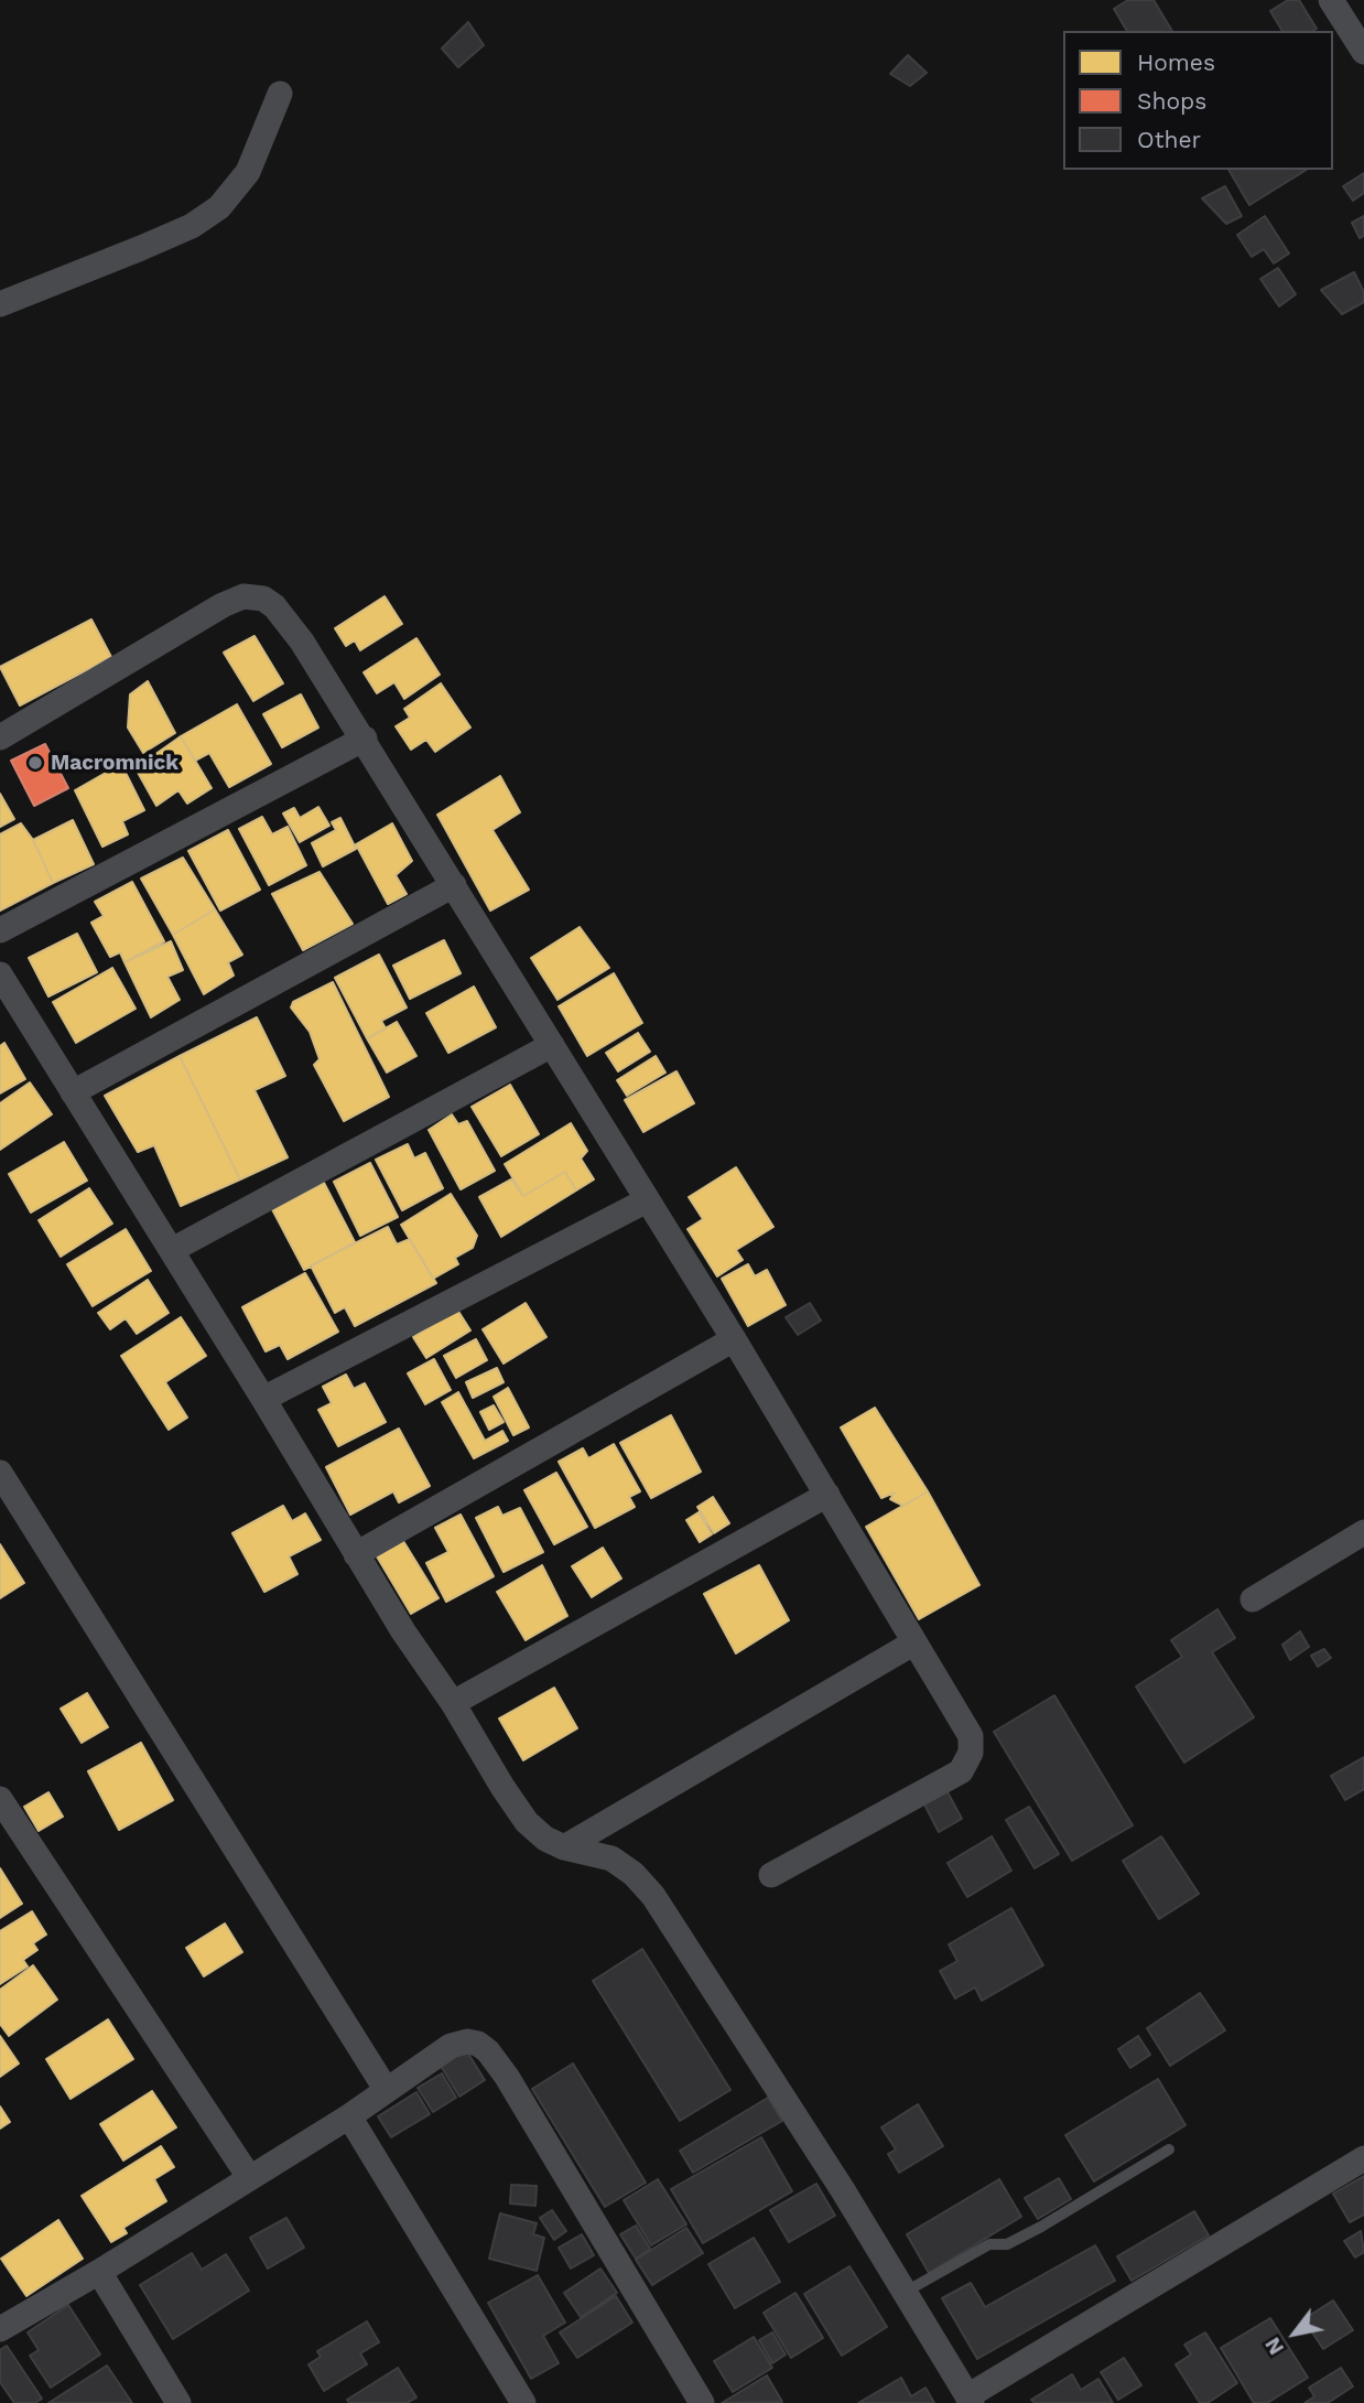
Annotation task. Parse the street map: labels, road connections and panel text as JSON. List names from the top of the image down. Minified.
{"places":["Macromnick"],"legend":["Homes","Shops","Other"],"north":"bottom left"}
